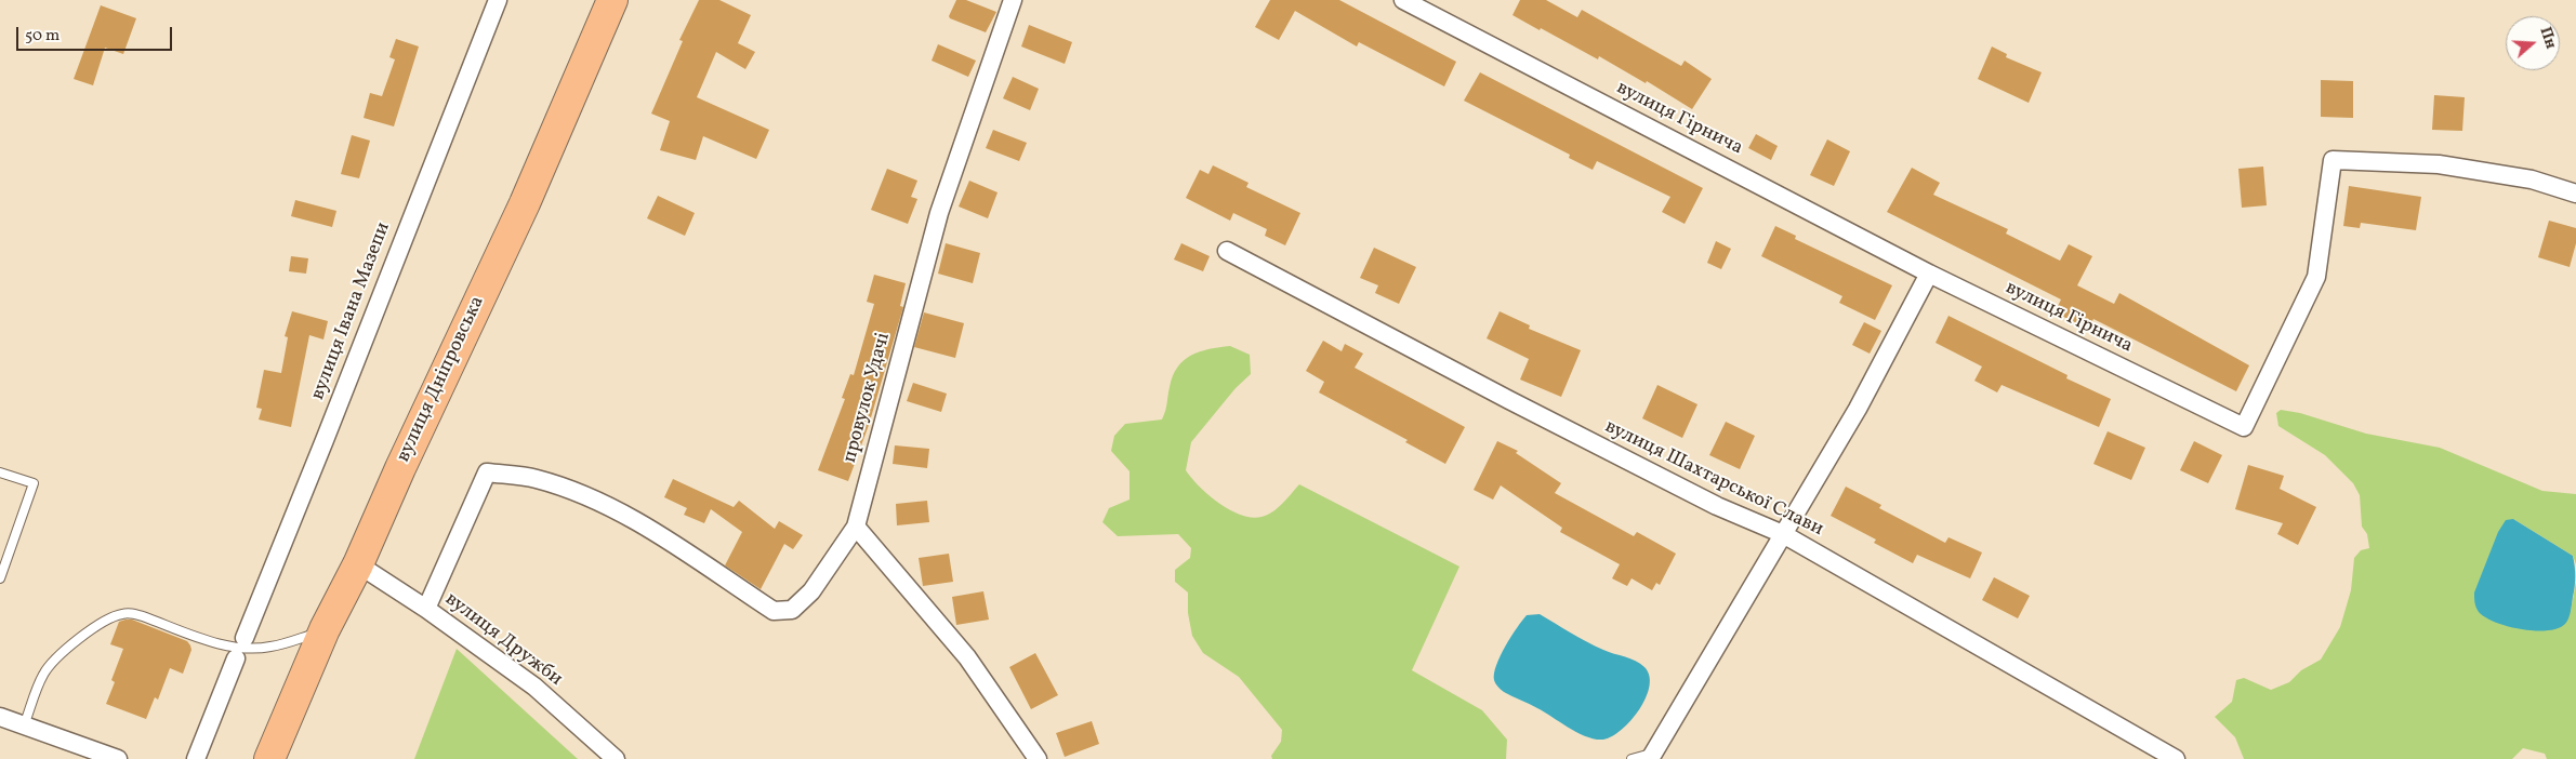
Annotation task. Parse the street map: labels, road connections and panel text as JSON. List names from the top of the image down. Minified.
{"streets":{"highway":["вулиця Дніпровська"],"street":["вулиця Гірнича","вулиця Івана Мазепи","провулок Удачі","вулиця Шахтарської Слави","вулиця Дружби"]},"crossings":[["вулиця Дніпровська","вулиця Дружби"],["провулок Удачі","вулиця Дружби"]],"scale_bar":"50 m","north":"right"}
